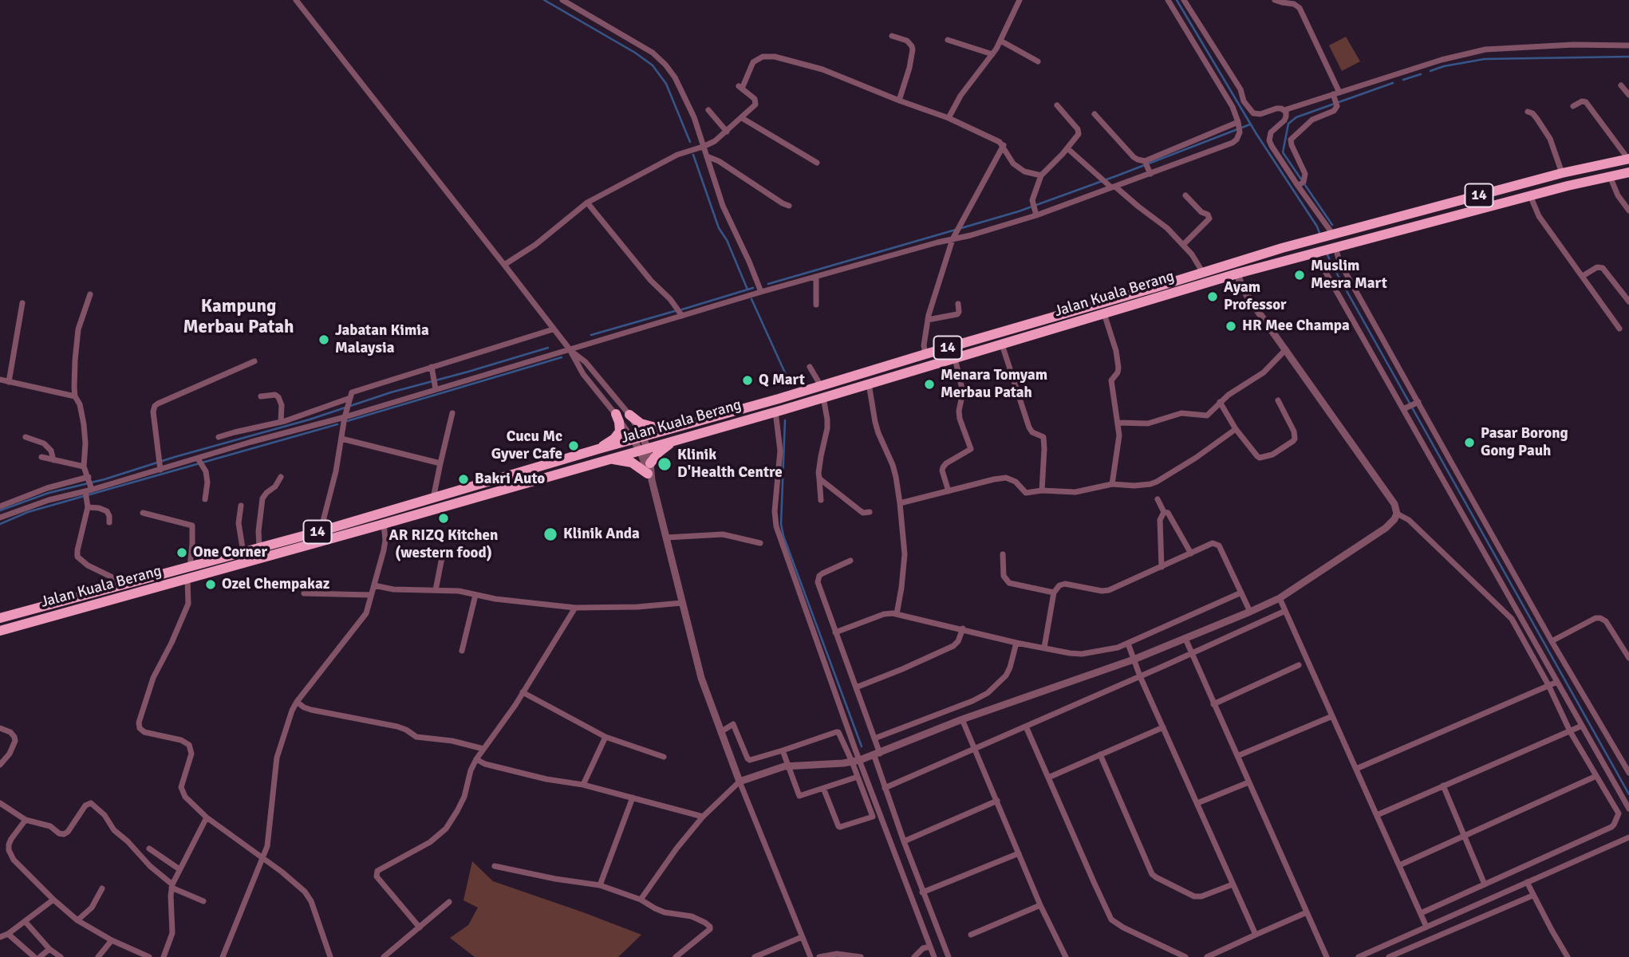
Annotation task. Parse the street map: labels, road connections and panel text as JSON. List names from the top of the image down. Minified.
{"streets":{"highway":["14","Jalan Kuala Berang"]},"districts":["Kampung Merbau Patah"],"places":["Muslim Mesra Mart","Ayam Professor","HR Mee Champa","Jabatan Kimia Malaysia","Q Mart","Menara Tomyam Merbau Patah","Pasar Borong Gong Pauh","Cucu Mc Gyver Cafe","Klinik D'Health Centre","Bakri Auto","AR RIZQ Kitchen (western food)","Klinik Anda","One Corner","Ozel Chempakaz"]}
